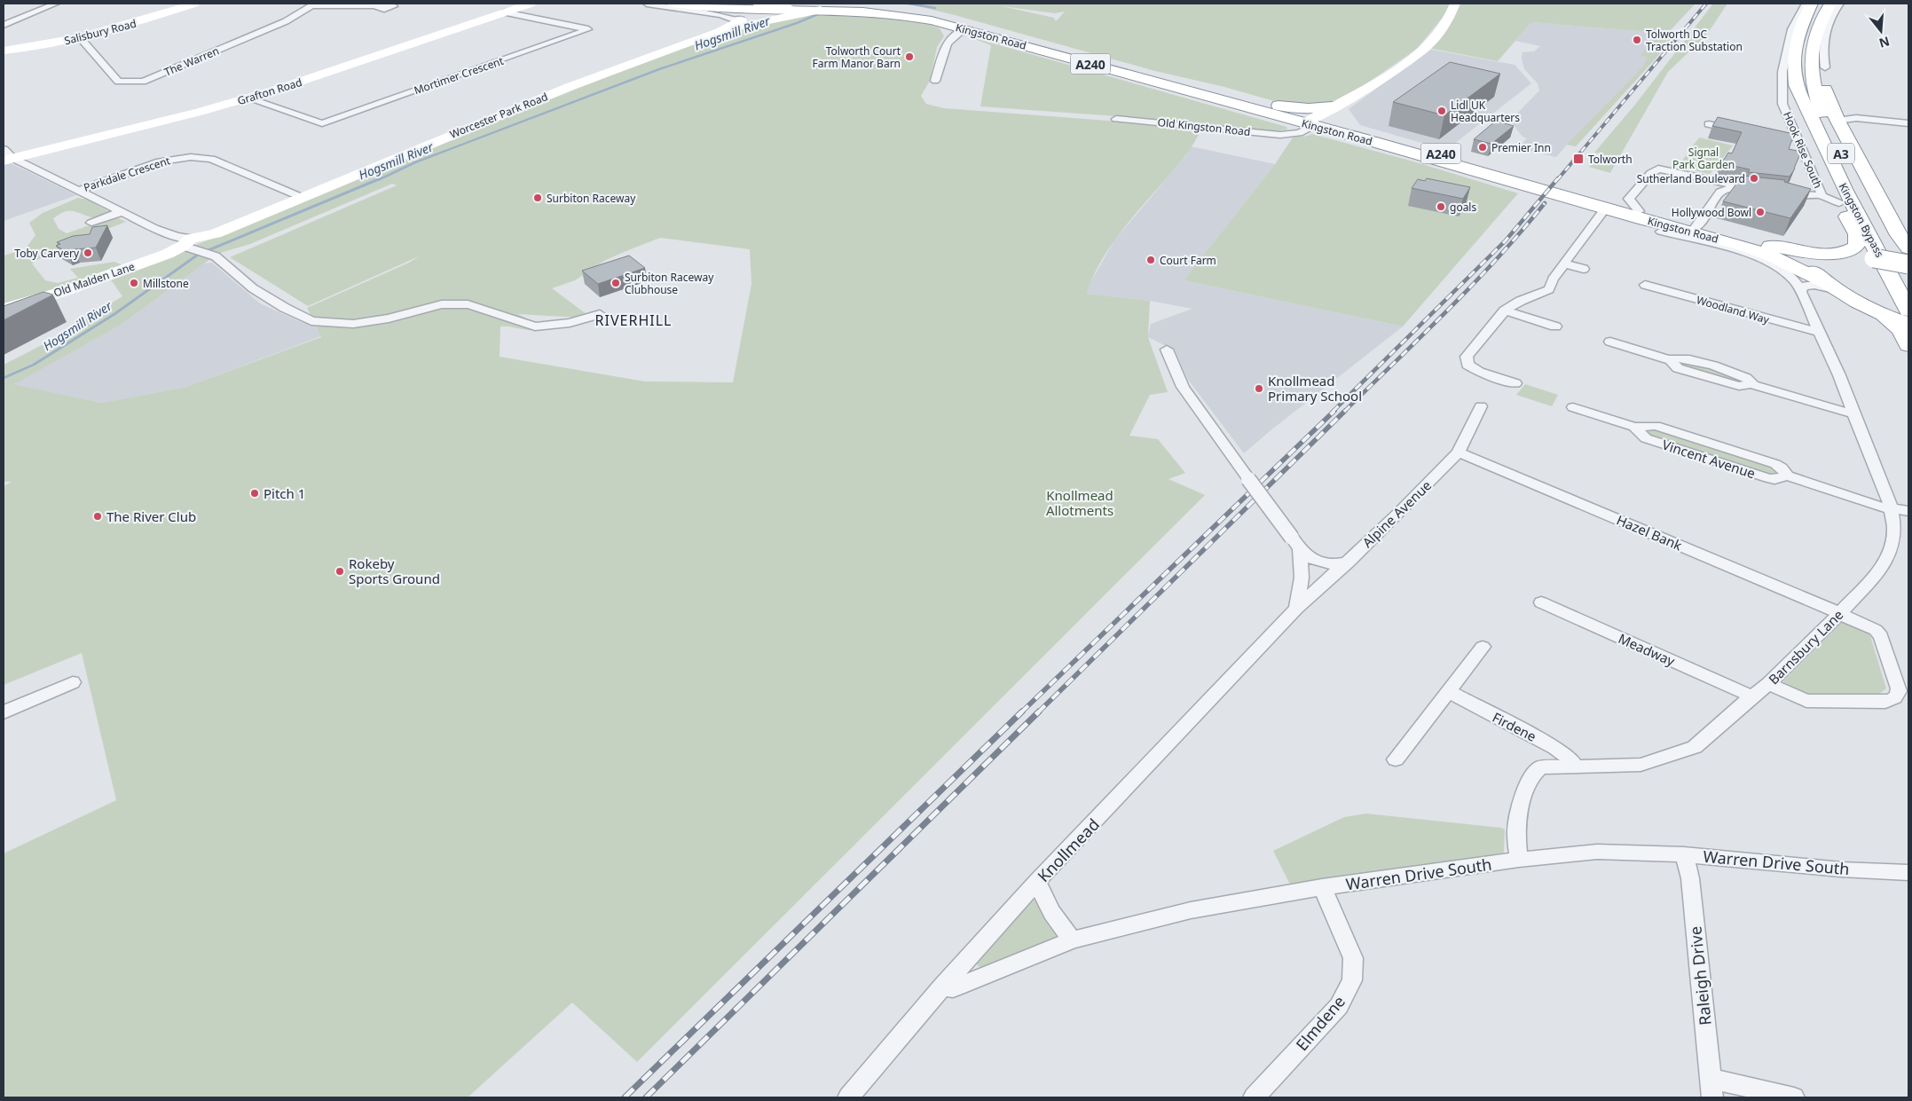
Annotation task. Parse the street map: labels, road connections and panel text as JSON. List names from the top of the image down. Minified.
{"streets":{"highway":["Kingston Road","A240","A3","Kingston Bypass"],"street":["Salisbury Road","The Warren","Mortimer Crescent","Grafton Road","Worcester Park Road","Old Kingston Road","Hook Rise South","Parkdale Crescent","Old Malden Lane","Woodland Way","Vincent Avenue","Alpine Avenue","Hazel Bank","Barnsbury Lane","Meadway","Firdene","Knollmead","Warren Drive South","Raleigh Drive","Elmdene"]},"crossings":[["Salisbury Road","The Warren"],["Kingston Road","A240"],["Kingston Road","Old Kingston Road"],["A240","Kingston Bypass"],["Mortimer Crescent","Grafton Road"],["Worcester Park Road","Parkdale Crescent"],["Worcester Park Road","Old Malden Lane"],["Woodland Way","Barnsbury Lane"],["Vincent Avenue","Barnsbury Lane"],["Alpine Avenue","Hazel Bank"],["Alpine Avenue","Knollmead"],["Hazel Bank","Barnsbury Lane"],["Barnsbury Lane","Meadway"],["Barnsbury Lane","Firdene"],["Barnsbury Lane","Warren Drive South"],["Knollmead","Warren Drive South"],["Warren Drive South","Raleigh Drive"],["Warren Drive South","Elmdene"]],"districts":["RIVERHILL"],"water":["Hogsmill River"],"parks":["Signal Park Garden","Knollmead Allotments"],"places":{"other":["Tolworth DC Traction Substation","Tolworth Court Farm Manor Barn","Lidl UK Headquarters","Premier Inn","Sutherland Boulevard","Surbiton Raceway","goals","Hollywood Bowl","Toby Carvery","Court Farm","Millstone","Surbiton Raceway Clubhouse","Knollmead Primary School","Pitch 1","The River Club","Rokeby Sports Ground"],"transit":["Tolworth"]},"north":"bottom"}
